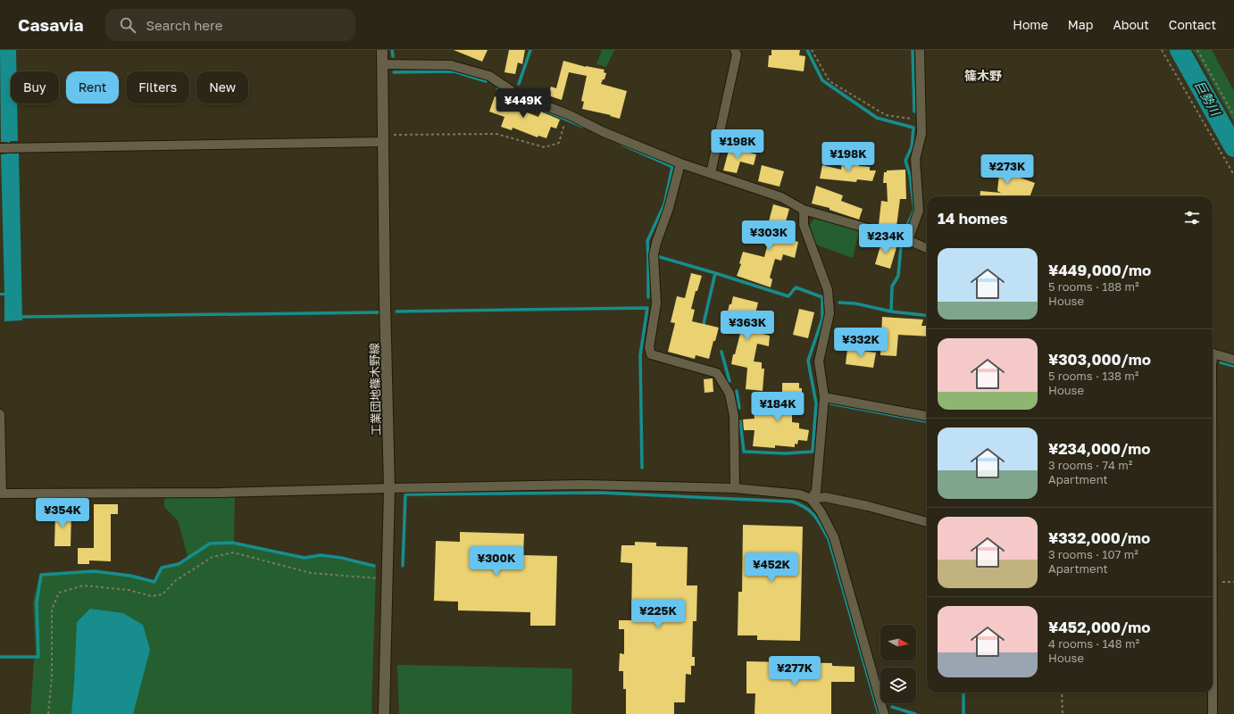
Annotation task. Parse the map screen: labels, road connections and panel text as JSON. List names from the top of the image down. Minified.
{"streets":{"street":["工業団地篠木野線"]},"districts":["篠木野"],"water":["巨勢川"],"north":"right","page":{"header":"Casavia","search":"Search here","nav":["Home","Map","About","Contact"],"chip":["Buy","Rent","Filters","New"],"price":["¥449K","¥198K","¥198K","¥273K","¥303K","¥234K","¥363K","¥332K","¥184K","¥354K","¥300K","¥452K","¥225K","¥277K"],"heading":"14 homes","list":[{"name":"¥449,000/mo","note":"5 rooms · 188 m² · House"},{"name":"¥303,000/mo","note":"5 rooms · 138 m² · House"},{"name":"¥234,000/mo","note":"3 rooms · 74 m² · Apartment"},{"name":"¥332,000/mo","note":"3 rooms · 107 m² · Apartment"},{"name":"¥452,000/mo","note":"4 rooms · 148 m² · House"}]}}
